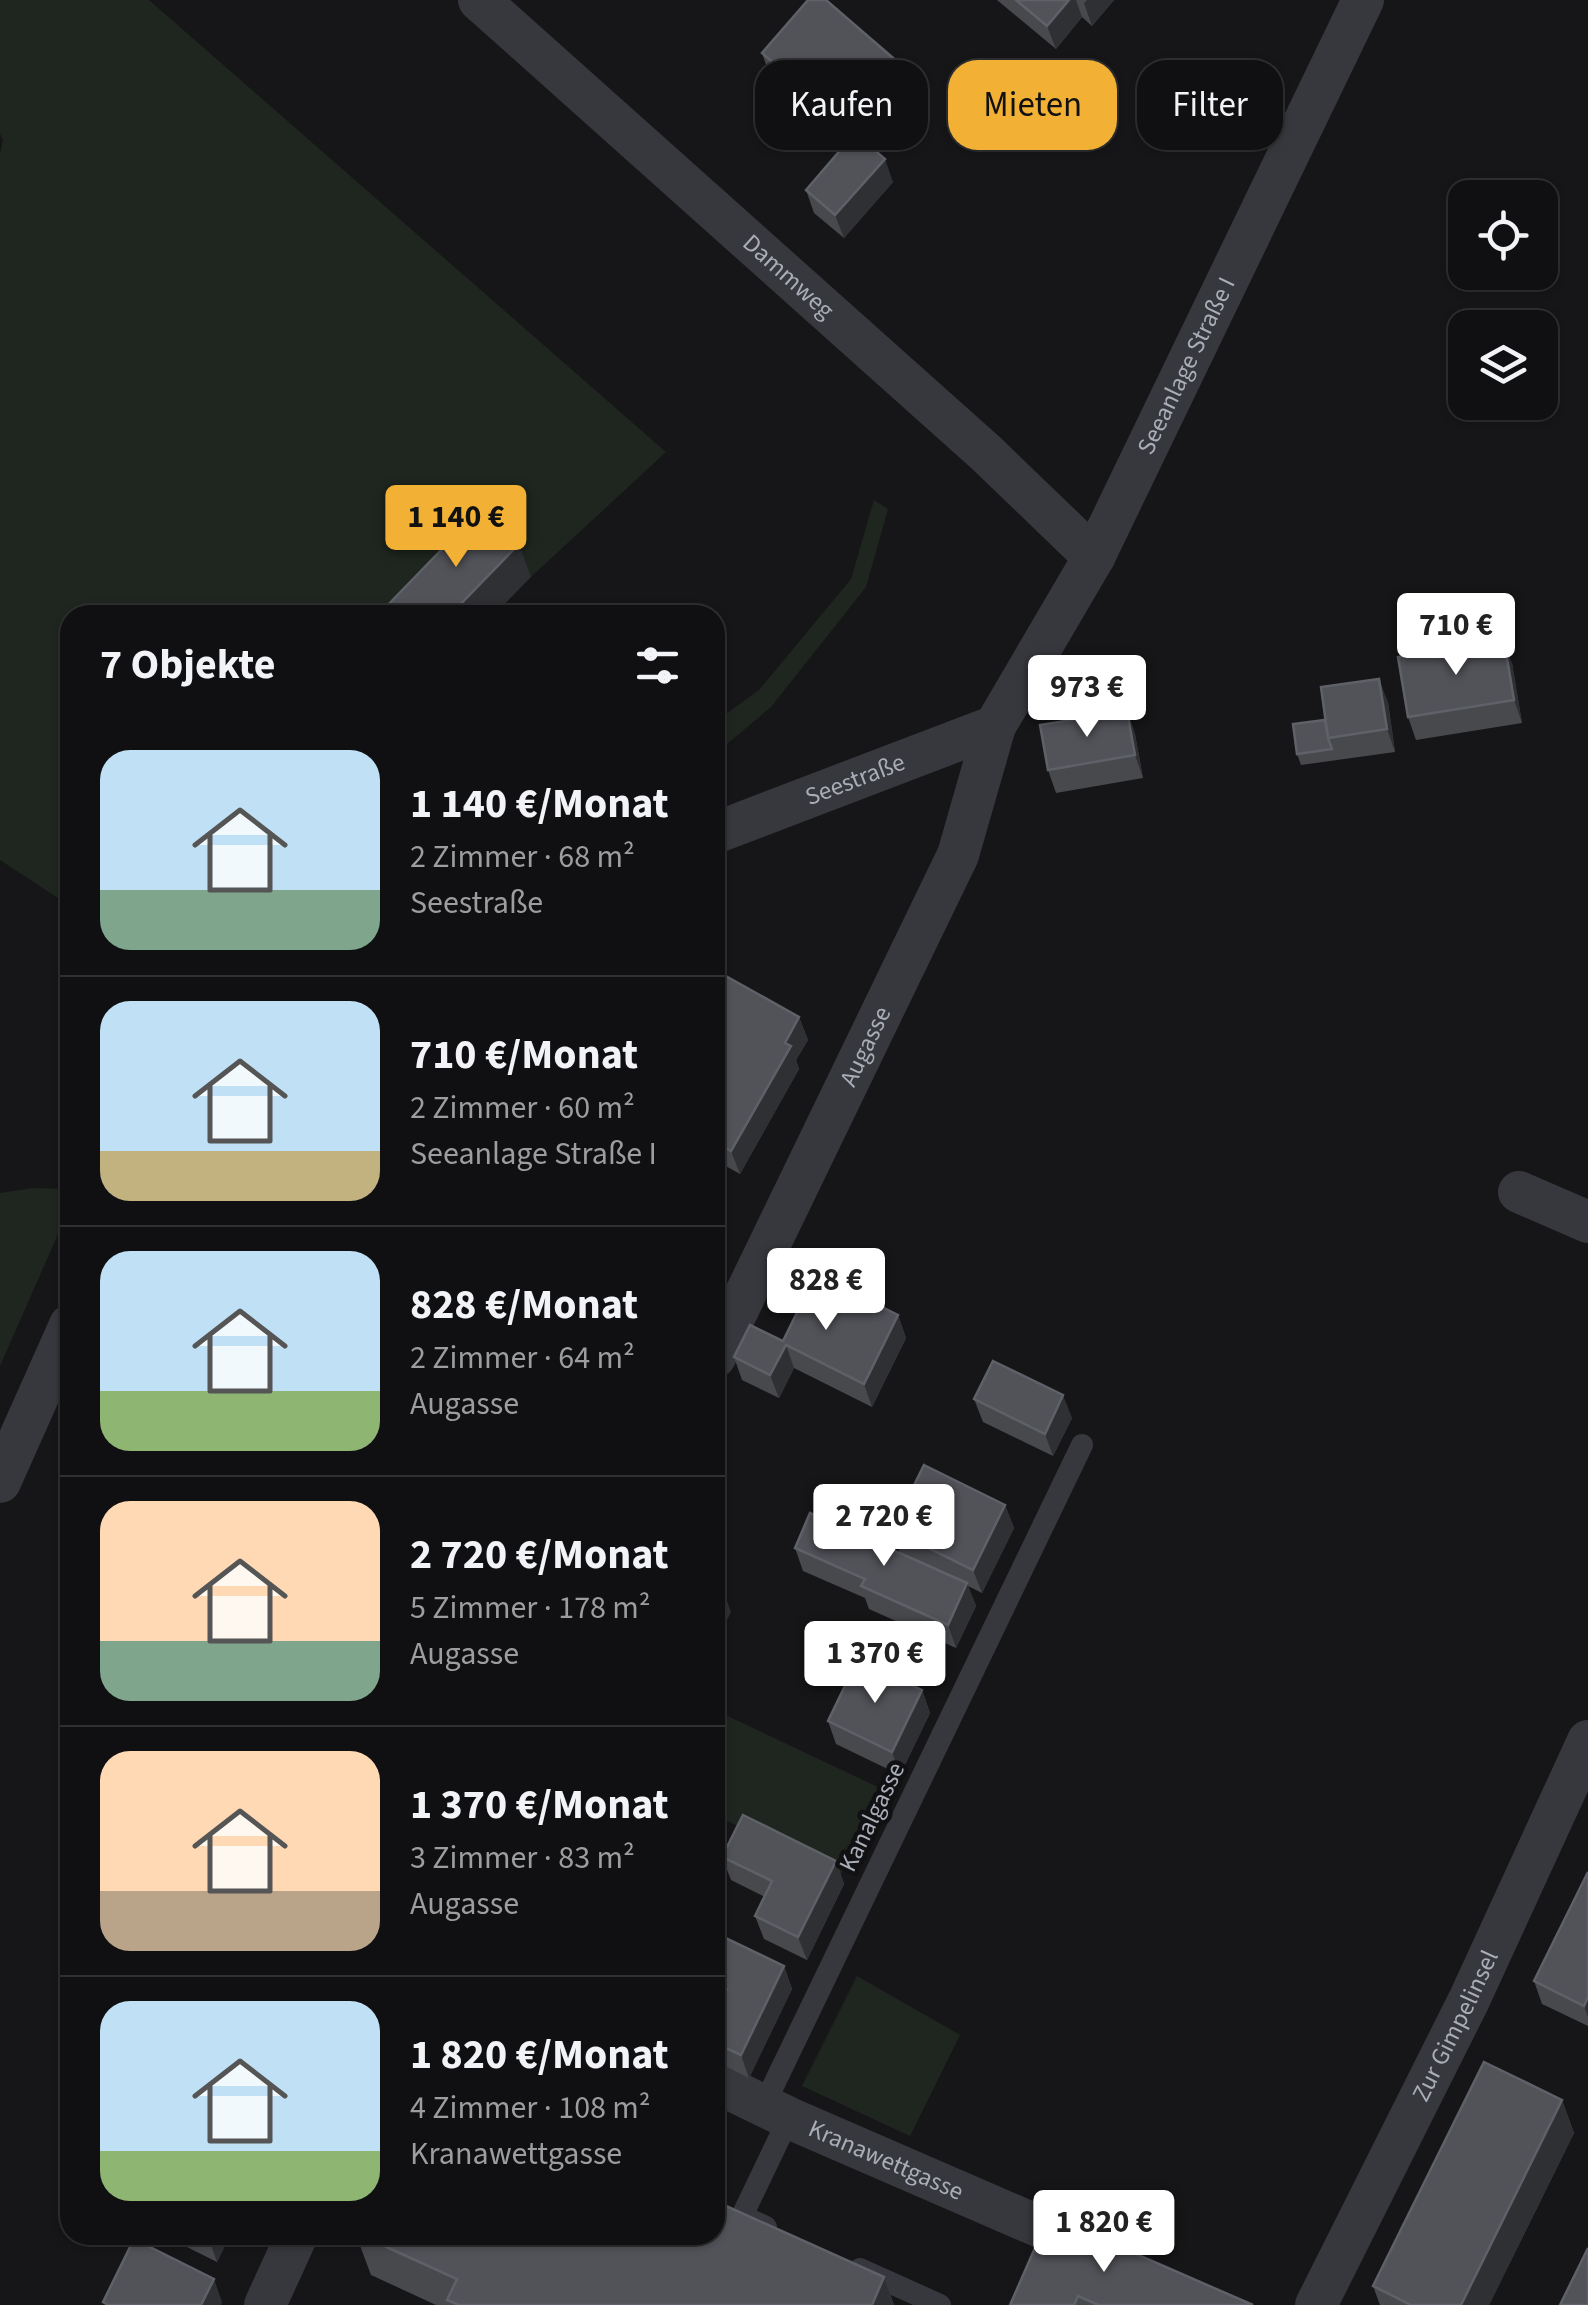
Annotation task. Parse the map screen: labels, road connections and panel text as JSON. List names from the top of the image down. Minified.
{"streets":{"street":["Dammweg","Seeanlage Straße I","Seestraße","Augasse","Zur Gimpelinsel","Kranawettgasse"],"lane":["Kanalgasse"]},"crossings":[["Dammweg","Seeanlage Straße I"],["Seeanlage Straße I","Seestraße"],["Seeanlage Straße I","Augasse"],["Seestraße","Augasse"],["Kanalgasse","Kranawettgasse"]],"page":{"chip":["Kaufen","Mieten","Filter"],"price":["1 140 €","710 €","973 €","828 €","2 720 €","1 370 €","1 820 €"],"heading":"7 Objekte","list":[{"name":"1 140 €/Monat","note":"2 Zimmer · 68 m² · Seestraße"},{"name":"710 €/Monat","note":"2 Zimmer · 60 m² · Seeanlage Straße I"},{"name":"828 €/Monat","note":"2 Zimmer · 64 m² · Augasse"},{"name":"2 720 €/Monat","note":"5 Zimmer · 178 m² · Augasse"},{"name":"1 370 €/Monat","note":"3 Zimmer · 83 m² · Augasse"},{"name":"1 820 €/Monat","note":"4 Zimmer · 108 m² · Kranawettgasse"}]}}
